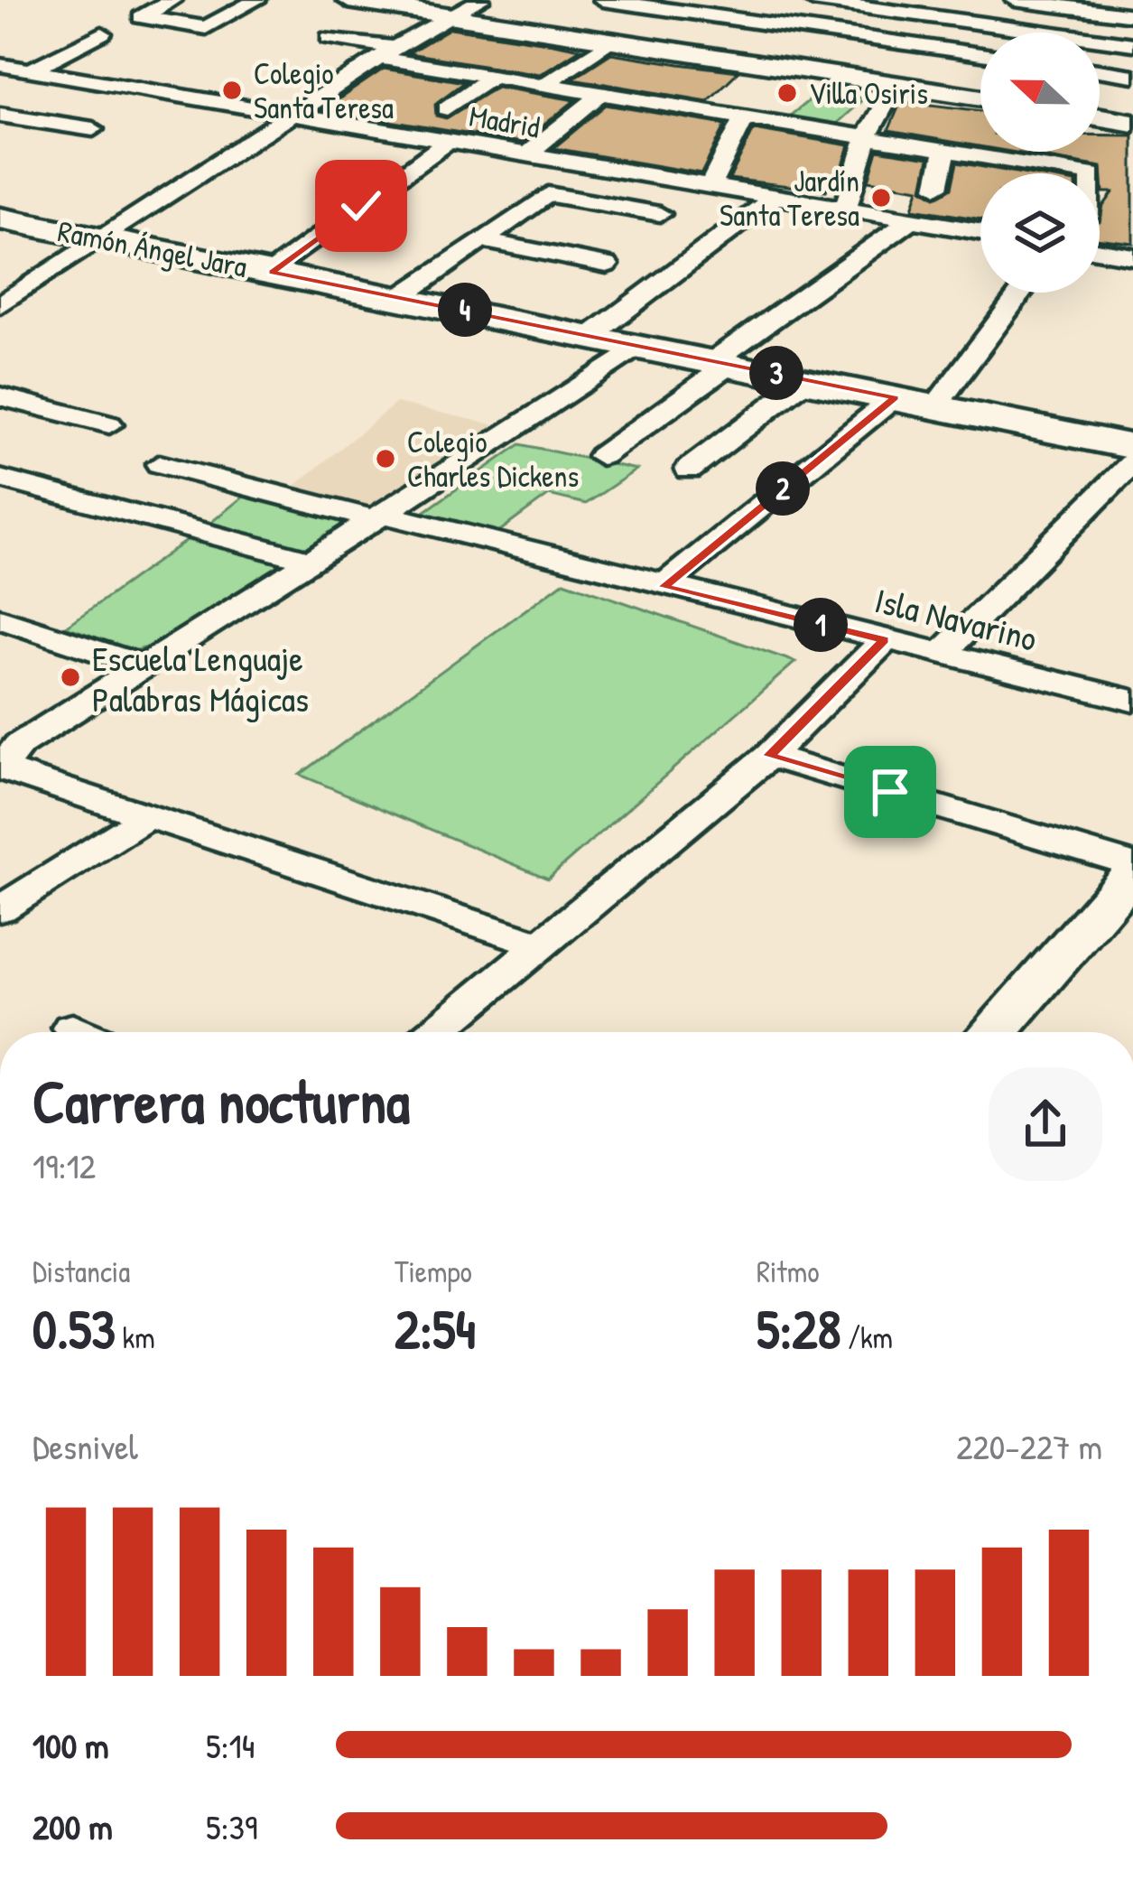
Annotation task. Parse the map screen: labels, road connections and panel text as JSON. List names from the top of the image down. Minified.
{"streets":{"main road":["Ramón Ángel Jara"],"street":["Madrid","Isla Navarino"]},"places":["Colegio Santa Teresa","Villa Osiris","Jardín Santa Teresa","Colegio Charles Dickens","Escuela Lenguaje Palabras Mágicas"],"north":"left","page":{"pins":["4","3","2","1"],"heading":["Carrera nocturna","19:12"],"stats":[["Distancia","0.53 km"],["Tiempo","2:54"],["Ritmo","5:28 /km"]],"chart":["Desnivel","220–227 m"],"list":[{"name":"100 m","note":"5:14"},{"name":"200 m","note":"5:39"}]}}
